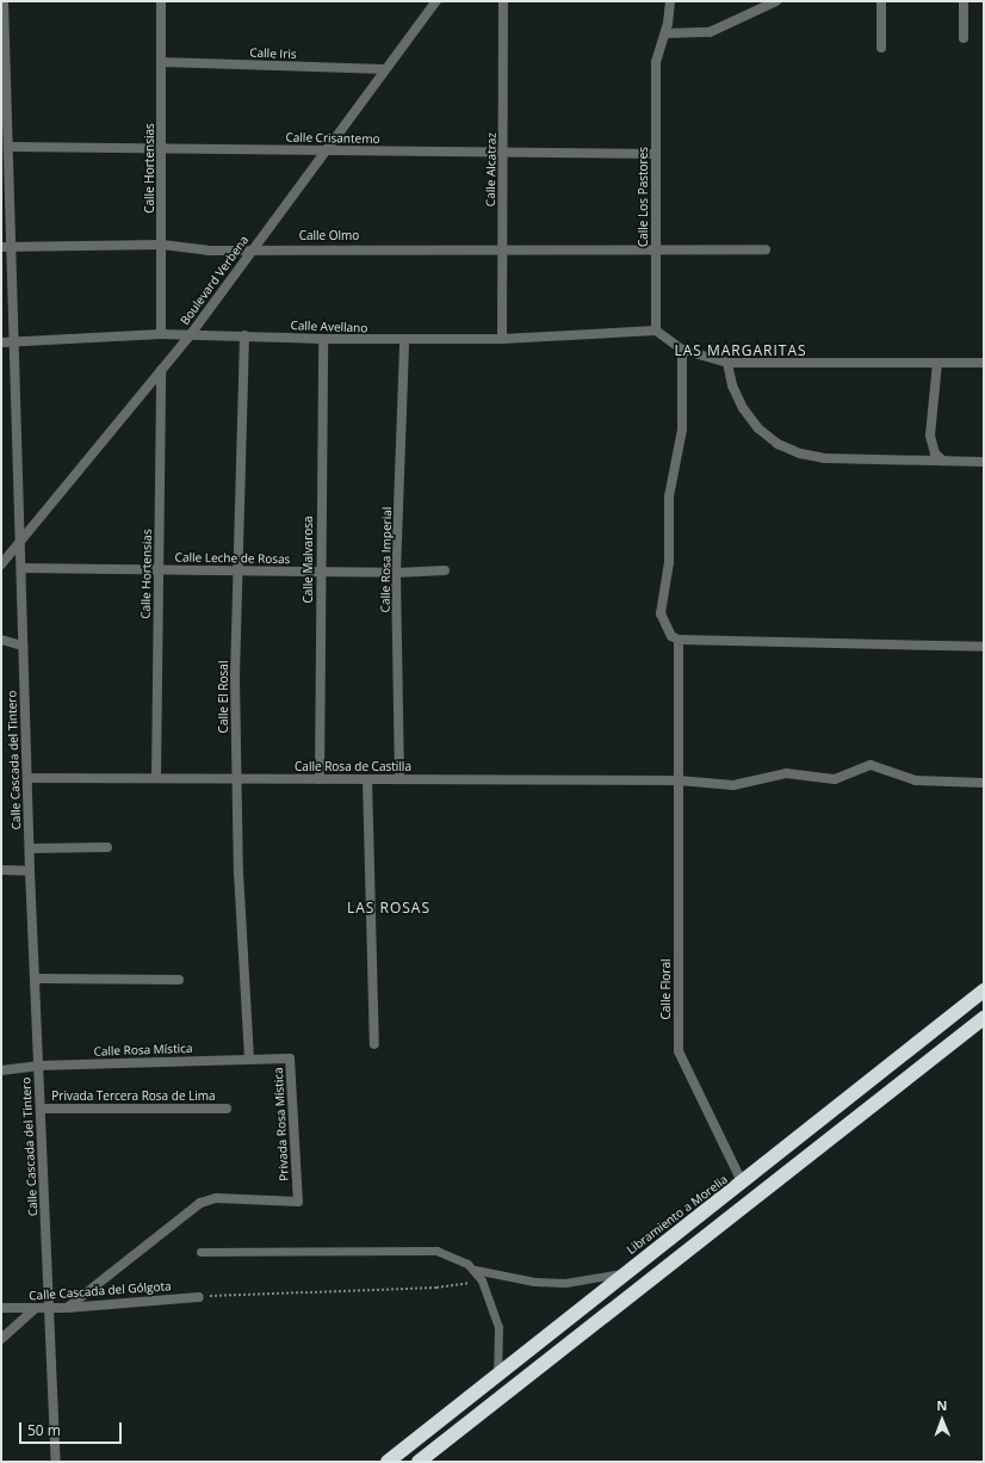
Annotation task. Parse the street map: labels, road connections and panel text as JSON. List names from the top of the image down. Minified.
{"streets":{"highway":["Libramiento a Morelia"],"street":["Calle Iris","Calle Crisantemo","Calle Hortensias","Calle Alcatraz","Calle Los Pastores","Calle Olmo","Boulevard Verbena","Calle Avellano","Calle Leche de Rosas","Calle Malvarosa","Calle Rosa Imperial","Calle El Rosal","Calle Cascada del Tintero","Calle Rosa de Castilla","Calle Floral","Calle Rosa Mística","Privada Tercera Rosa de Lima","Privada Rosa Mística","Calle Cascada del Gólgota"]},"crossings":[["Calle Iris","Calle Hortensias"],["Calle Iris","Boulevard Verbena"],["Calle Crisantemo","Calle Hortensias"],["Calle Crisantemo","Calle Alcatraz"],["Calle Crisantemo","Calle Los Pastores"],["Calle Crisantemo","Boulevard Verbena"],["Calle Crisantemo","Calle Cascada del Tintero"],["Calle Hortensias","Calle Olmo"],["Calle Hortensias","Boulevard Verbena"],["Calle Hortensias","Calle Avellano"],["Calle Hortensias","Calle Leche de Rosas"],["Calle Hortensias","Calle Rosa de Castilla"],["Calle Alcatraz","Calle Olmo"],["Calle Alcatraz","Calle Avellano"],["Calle Los Pastores","Calle Olmo"],["Calle Los Pastores","Calle Avellano"],["Calle Olmo","Boulevard Verbena"],["Calle Olmo","Calle Cascada del Tintero"],["Boulevard Verbena","Calle Avellano"],["Boulevard Verbena","Calle Cascada del Tintero"],["Calle Avellano","Calle Malvarosa"],["Calle Avellano","Calle Rosa Imperial"],["Calle Avellano","Calle El Rosal"],["Calle Avellano","Calle Cascada del Tintero"],["Calle Leche de Rosas","Calle Malvarosa"],["Calle Leche de Rosas","Calle Rosa Imperial"],["Calle Leche de Rosas","Calle El Rosal"],["Calle Leche de Rosas","Calle Cascada del Tintero"],["Calle Malvarosa","Calle Rosa de Castilla"],["Calle Rosa Imperial","Calle Rosa de Castilla"],["Calle El Rosal","Calle Rosa de Castilla"],["Calle El Rosal","Calle Rosa Mística"],["Calle El Rosal","Privada Rosa Mística"],["Calle Cascada del Tintero","Calle Rosa de Castilla"],["Calle Cascada del Tintero","Calle Rosa Mística"],["Calle Cascada del Tintero","Privada Tercera Rosa de Lima"],["Calle Cascada del Tintero","Calle Cascada del Gólgota"],["Calle Rosa de Castilla","Calle Floral"],["Calle Floral","Libramiento a Morelia"],["Calle Rosa Mística","Privada Rosa Mística"],["Privada Rosa Mística","Calle Cascada del Gólgota"]],"districts":["LAS MARGARITAS","LAS ROSAS"],"scale_bar":"50 m","north":"top"}
